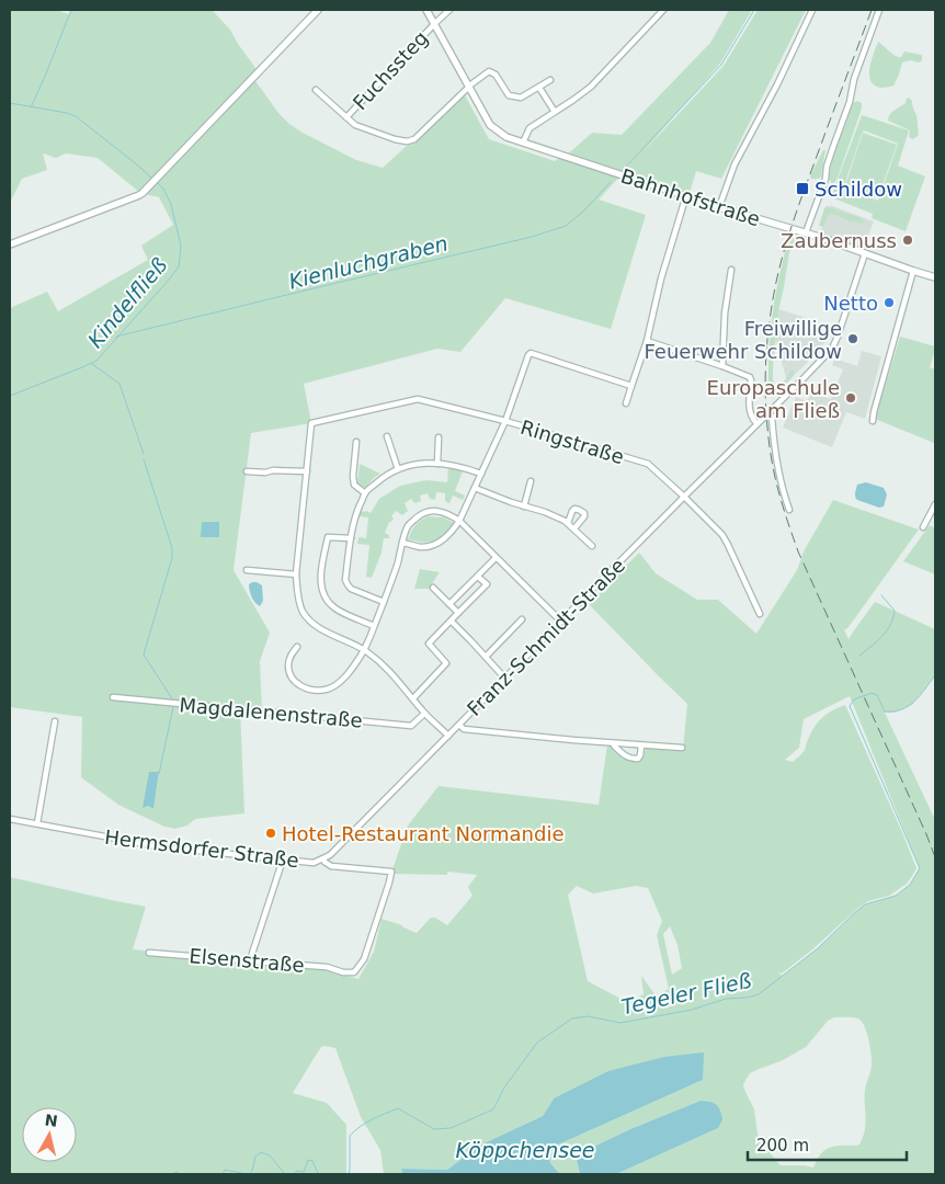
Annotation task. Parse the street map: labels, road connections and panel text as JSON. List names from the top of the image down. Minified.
{"streets":{"street":["Fuchssteg","Bahnhofstraße","Ringstraße","Franz-Schmidt-Straße","Magdalenenstraße","Hermsdorfer Straße","Elsenstraße"]},"crossings":[["Fuchssteg","Bahnhofstraße"],["Bahnhofstraße","Franz-Schmidt-Straße"],["Ringstraße","Franz-Schmidt-Straße"],["Franz-Schmidt-Straße","Hermsdorfer Straße"],["Hermsdorfer Straße","Elsenstraße"]],"water":["Kienluchgraben","Kindelfließ","Tegeler Fließ","Köppchensee"],"places":{"transit":["Schildow"],"other":["Zaubernuss","Netto","Freiwillige Feuerwehr Schildow","Europaschule am Fließ","Hotel-Restaurant Normandie"]},"scale_bar":"200 m","north":"top"}
